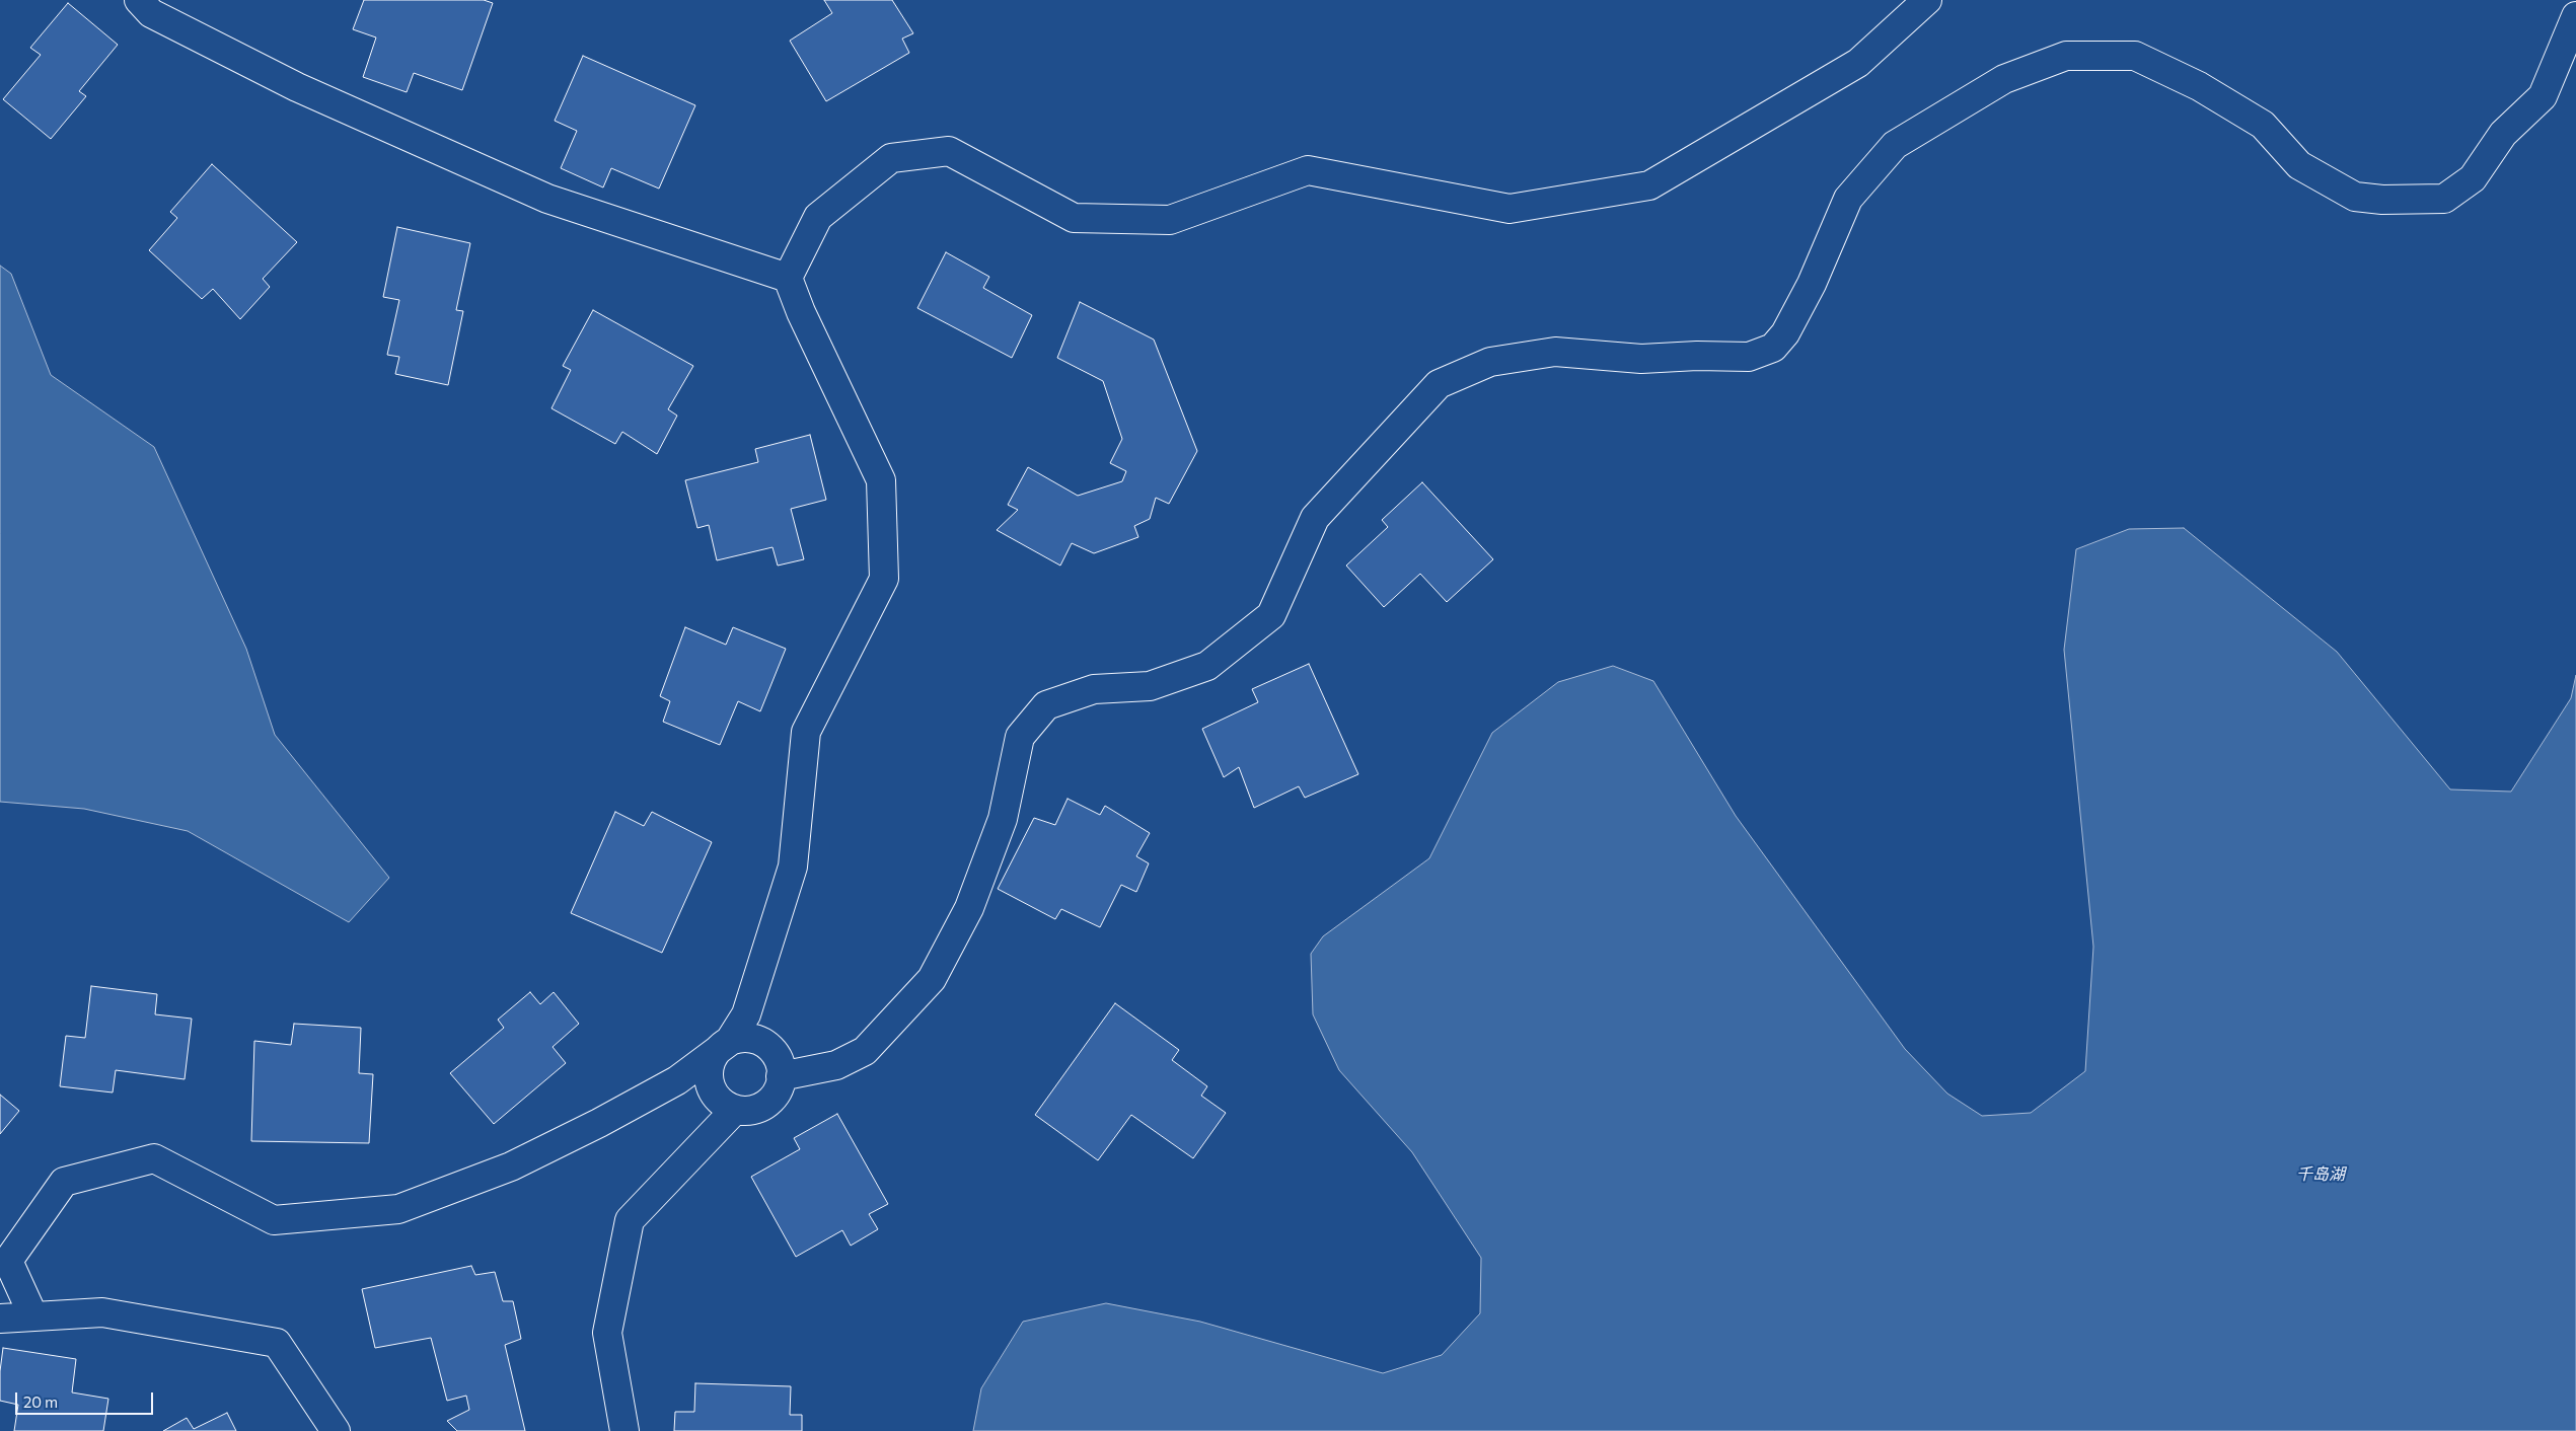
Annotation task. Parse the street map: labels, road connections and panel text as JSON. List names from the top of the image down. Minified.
{"water":["千岛湖"],"scale_bar":"20 m"}
